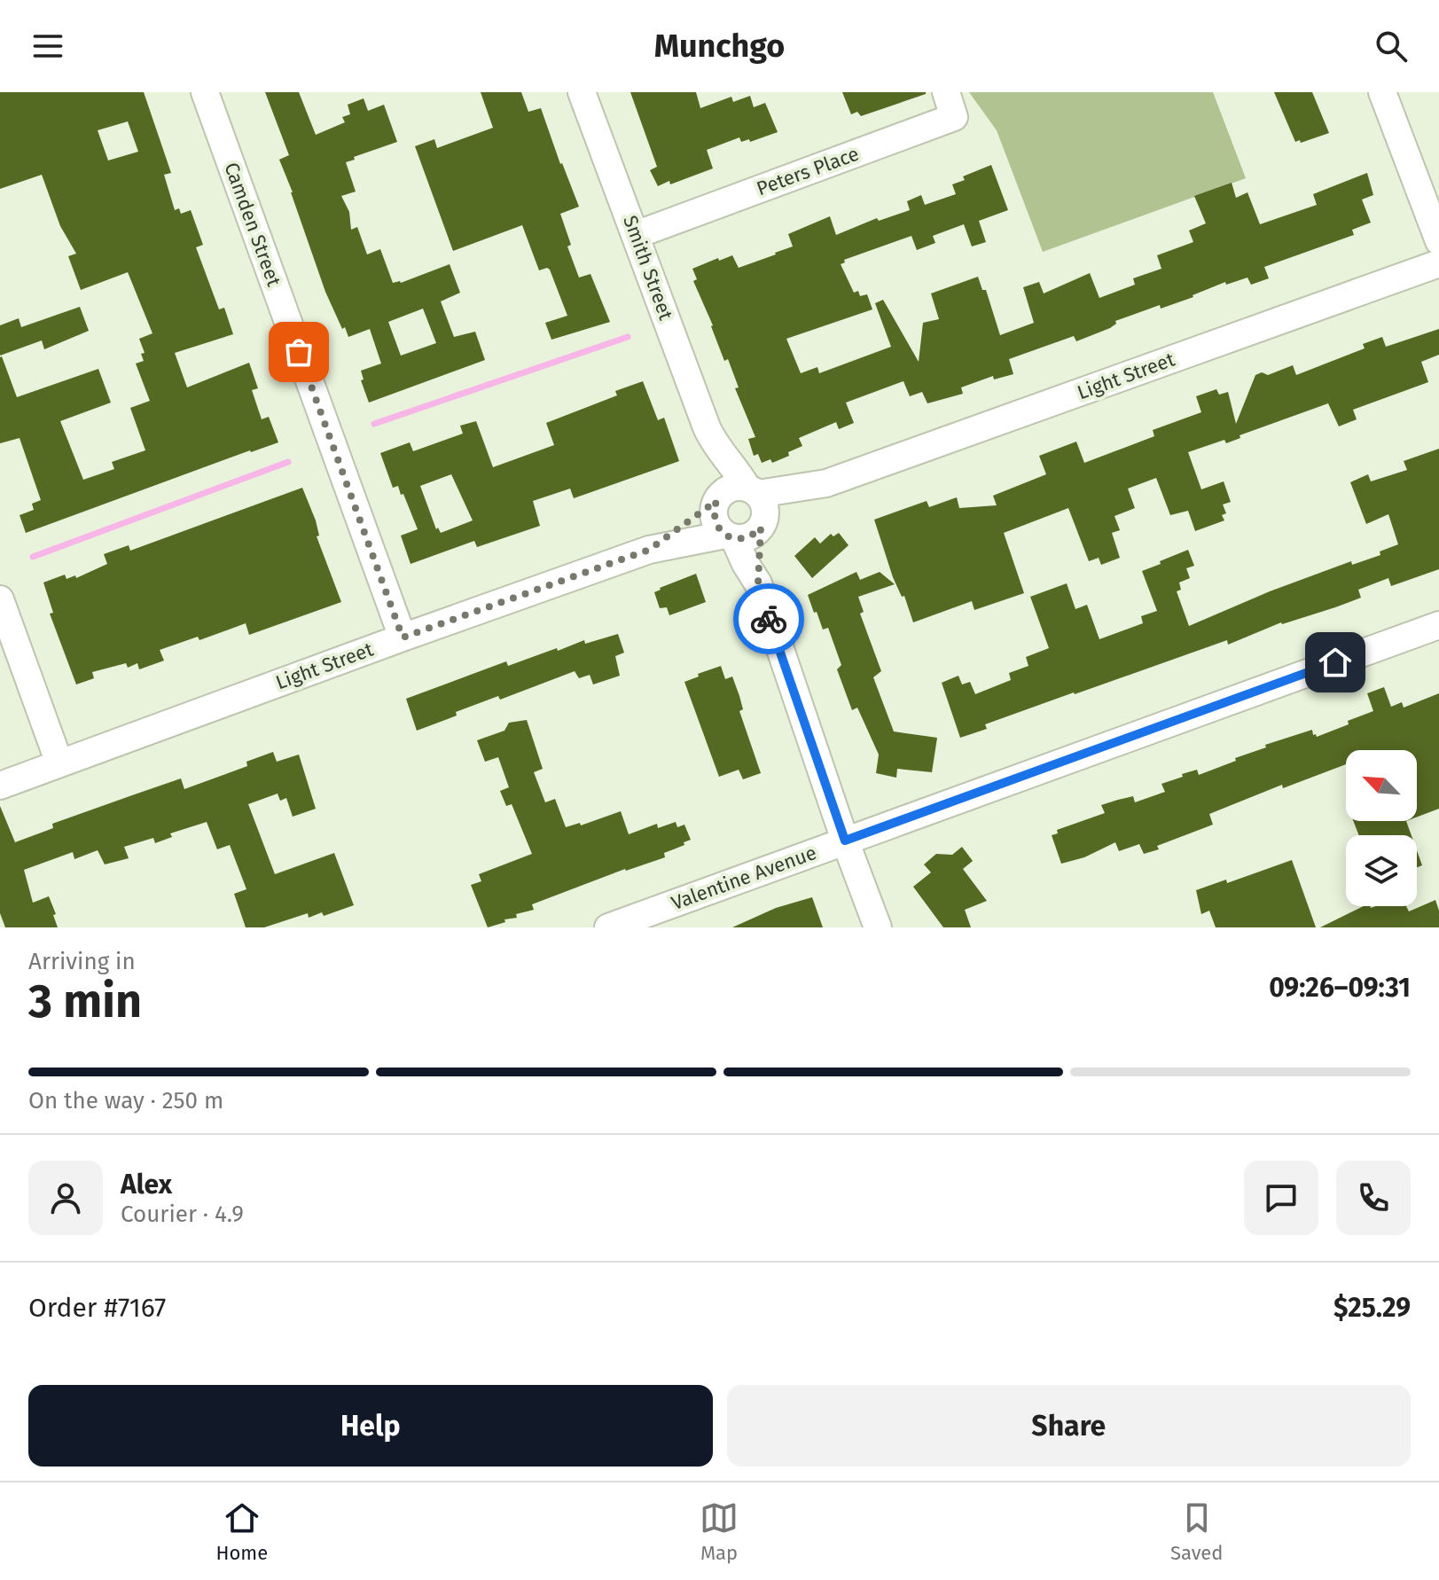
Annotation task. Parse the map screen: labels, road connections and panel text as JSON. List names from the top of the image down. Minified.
{"streets":{"street":["Peters Place","Camden Street","Smith Street","Light Street","Valentine Avenue"]},"crossings":[["Peters Place","Smith Street"],["Camden Street","Light Street"],["Smith Street","Light Street"]],"north":"top left","page":{"header":"Munchgo","heading":["3 min","Arriving in","09:26–09:31"],"panel":["Alex","Courier · 4.9","Order #7167","$25.29"],"bar":"On the way · 250 m","buttons":["Help","Share"],"tabs":["Home","Map","Saved"]}}
